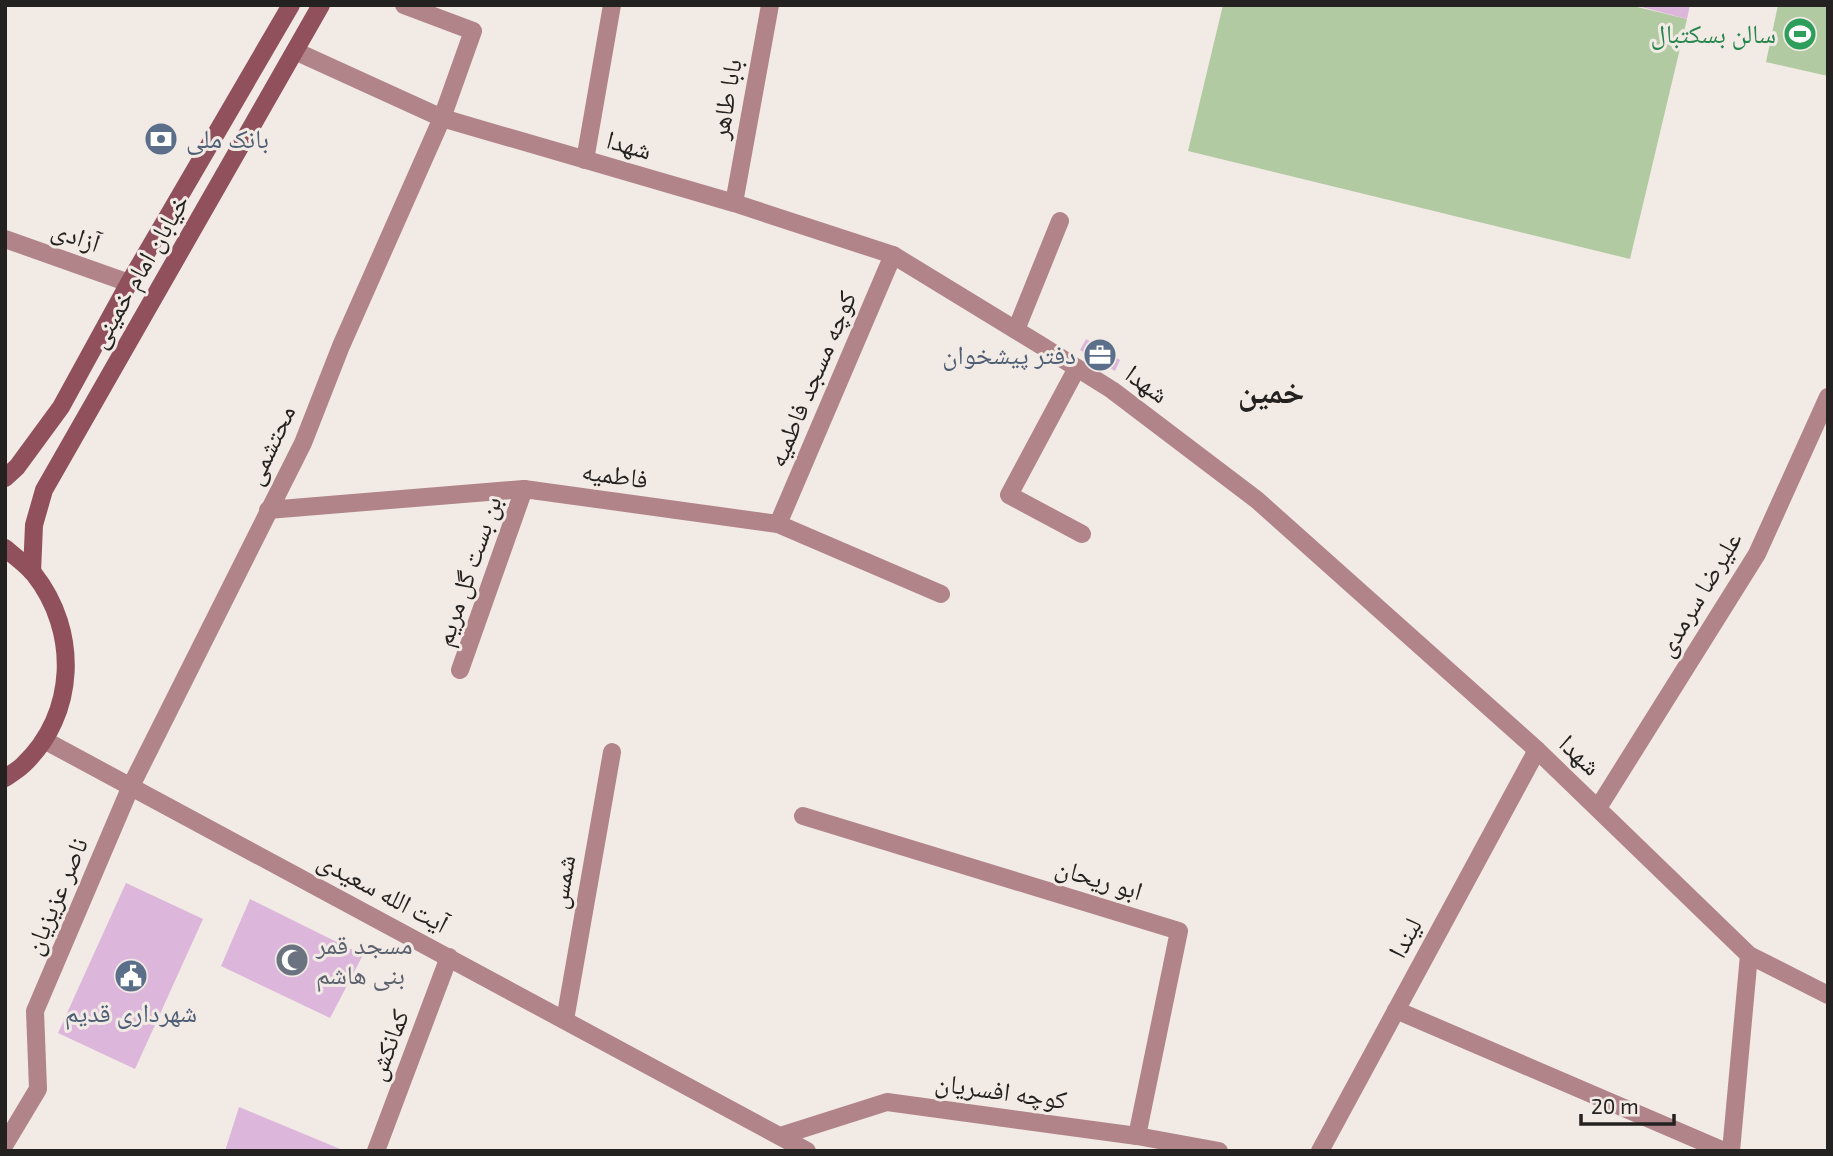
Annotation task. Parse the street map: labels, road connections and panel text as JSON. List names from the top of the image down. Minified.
{"streets":{"main road":["خیابان امام خمینی"],"street":["بابا طاهر","شهدا","آزادی","کوچه مسجد فاطمیه","محتشمی","فاطمیه","بن بست گل مریم","علیرضا سرمدی","ابو ریحان","شمس","آیت الله سعیدی","ناصر عزیزیان","لیندا","کمانکش","کوچه افسریان"]},"crossings":[["بابا طاهر","شهدا"],["شهدا","خیابان امام خمینی"],["شهدا","کوچه مسجد فاطمیه"],["شهدا","محتشمی"],["شهدا","علیرضا سرمدی"],["شهدا","لیندا"],["آزادی","خیابان امام خمینی"],["کوچه مسجد فاطمیه","فاطمیه"],["محتشمی","فاطمیه"],["محتشمی","آیت الله سعیدی"],["محتشمی","ناصر عزیزیان"],["فاطمیه","بن بست گل مریم"],["ابو ریحان","کوچه افسریان"],["شمس","آیت الله سعیدی"],["آیت الله سعیدی","ناصر عزیزیان"],["آیت الله سعیدی","کمانکش"],["آیت الله سعیدی","کوچه افسریان"]],"districts":["خمین"],"places":{"sports":["سالن بسکتبال"],"bank":["بانک ملی"],"office":["دفتر پیشخوان"],"mosque":["مسجد قمر بنی هاشم"],"public building":["شهرداری قدیم"]},"scale_bar":"20 m"}
